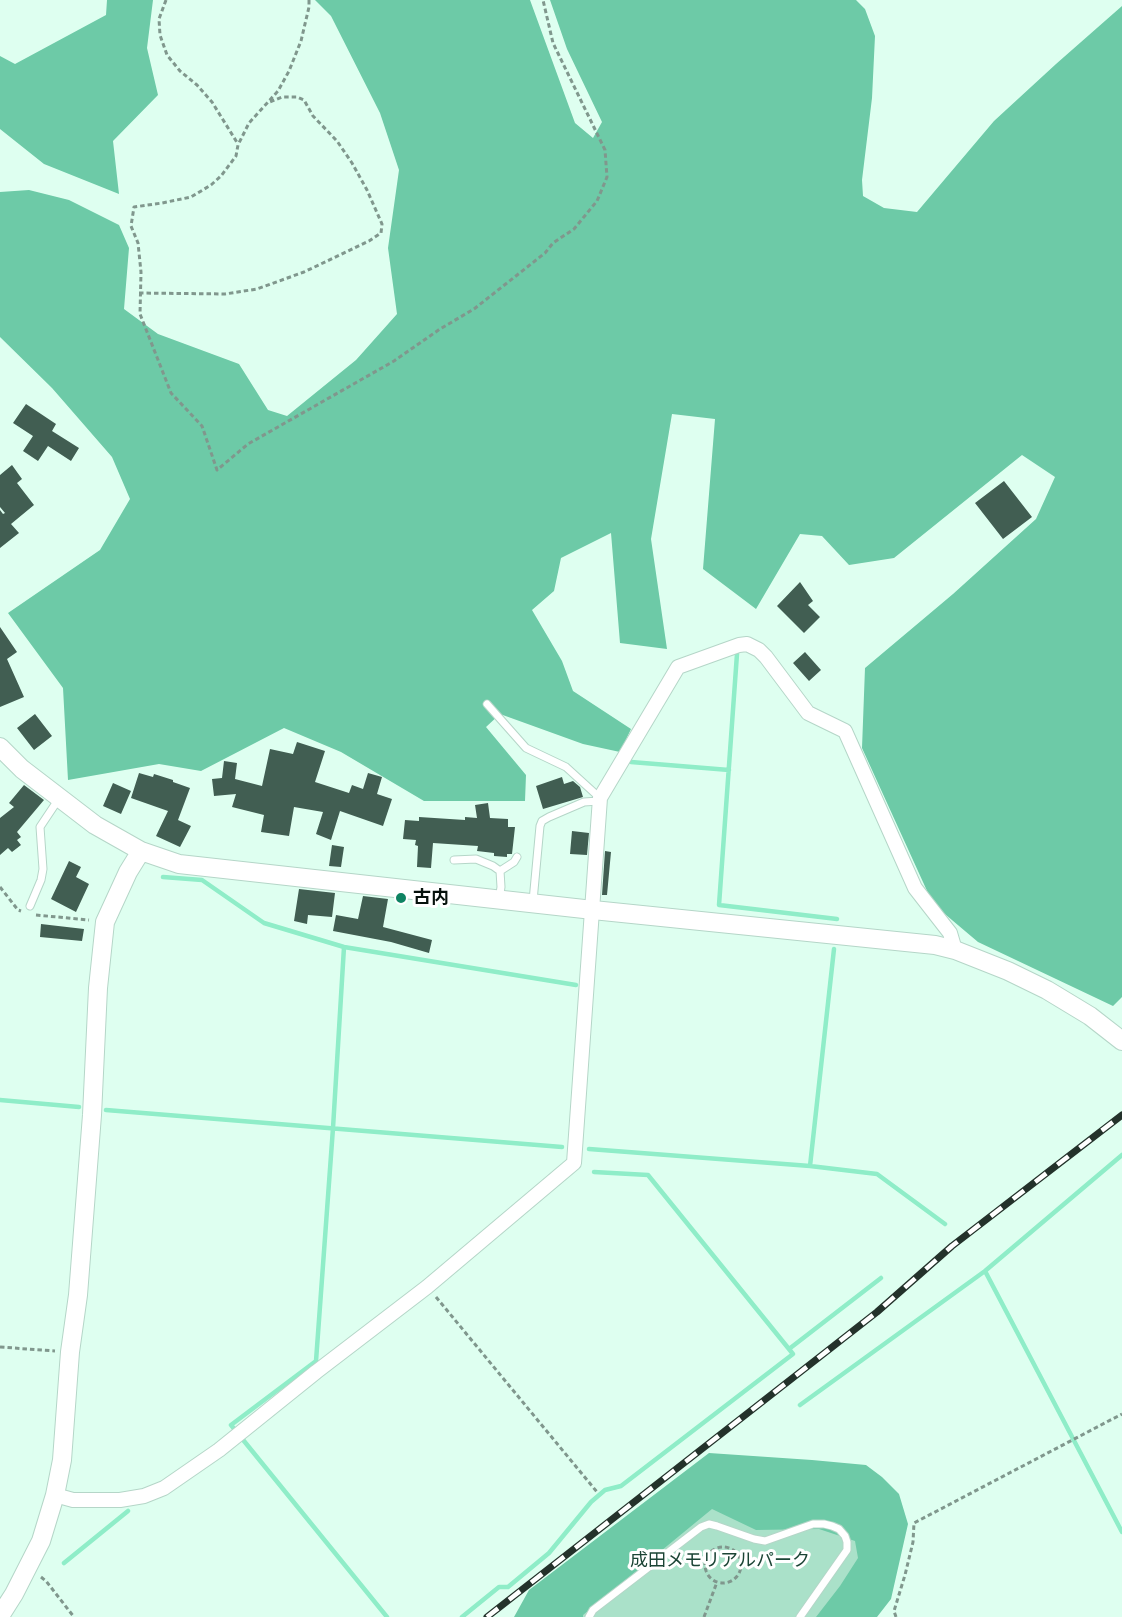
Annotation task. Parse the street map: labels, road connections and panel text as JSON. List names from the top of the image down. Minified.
{"parks":["成田メモリアルパーク"],"places":["古内"]}
